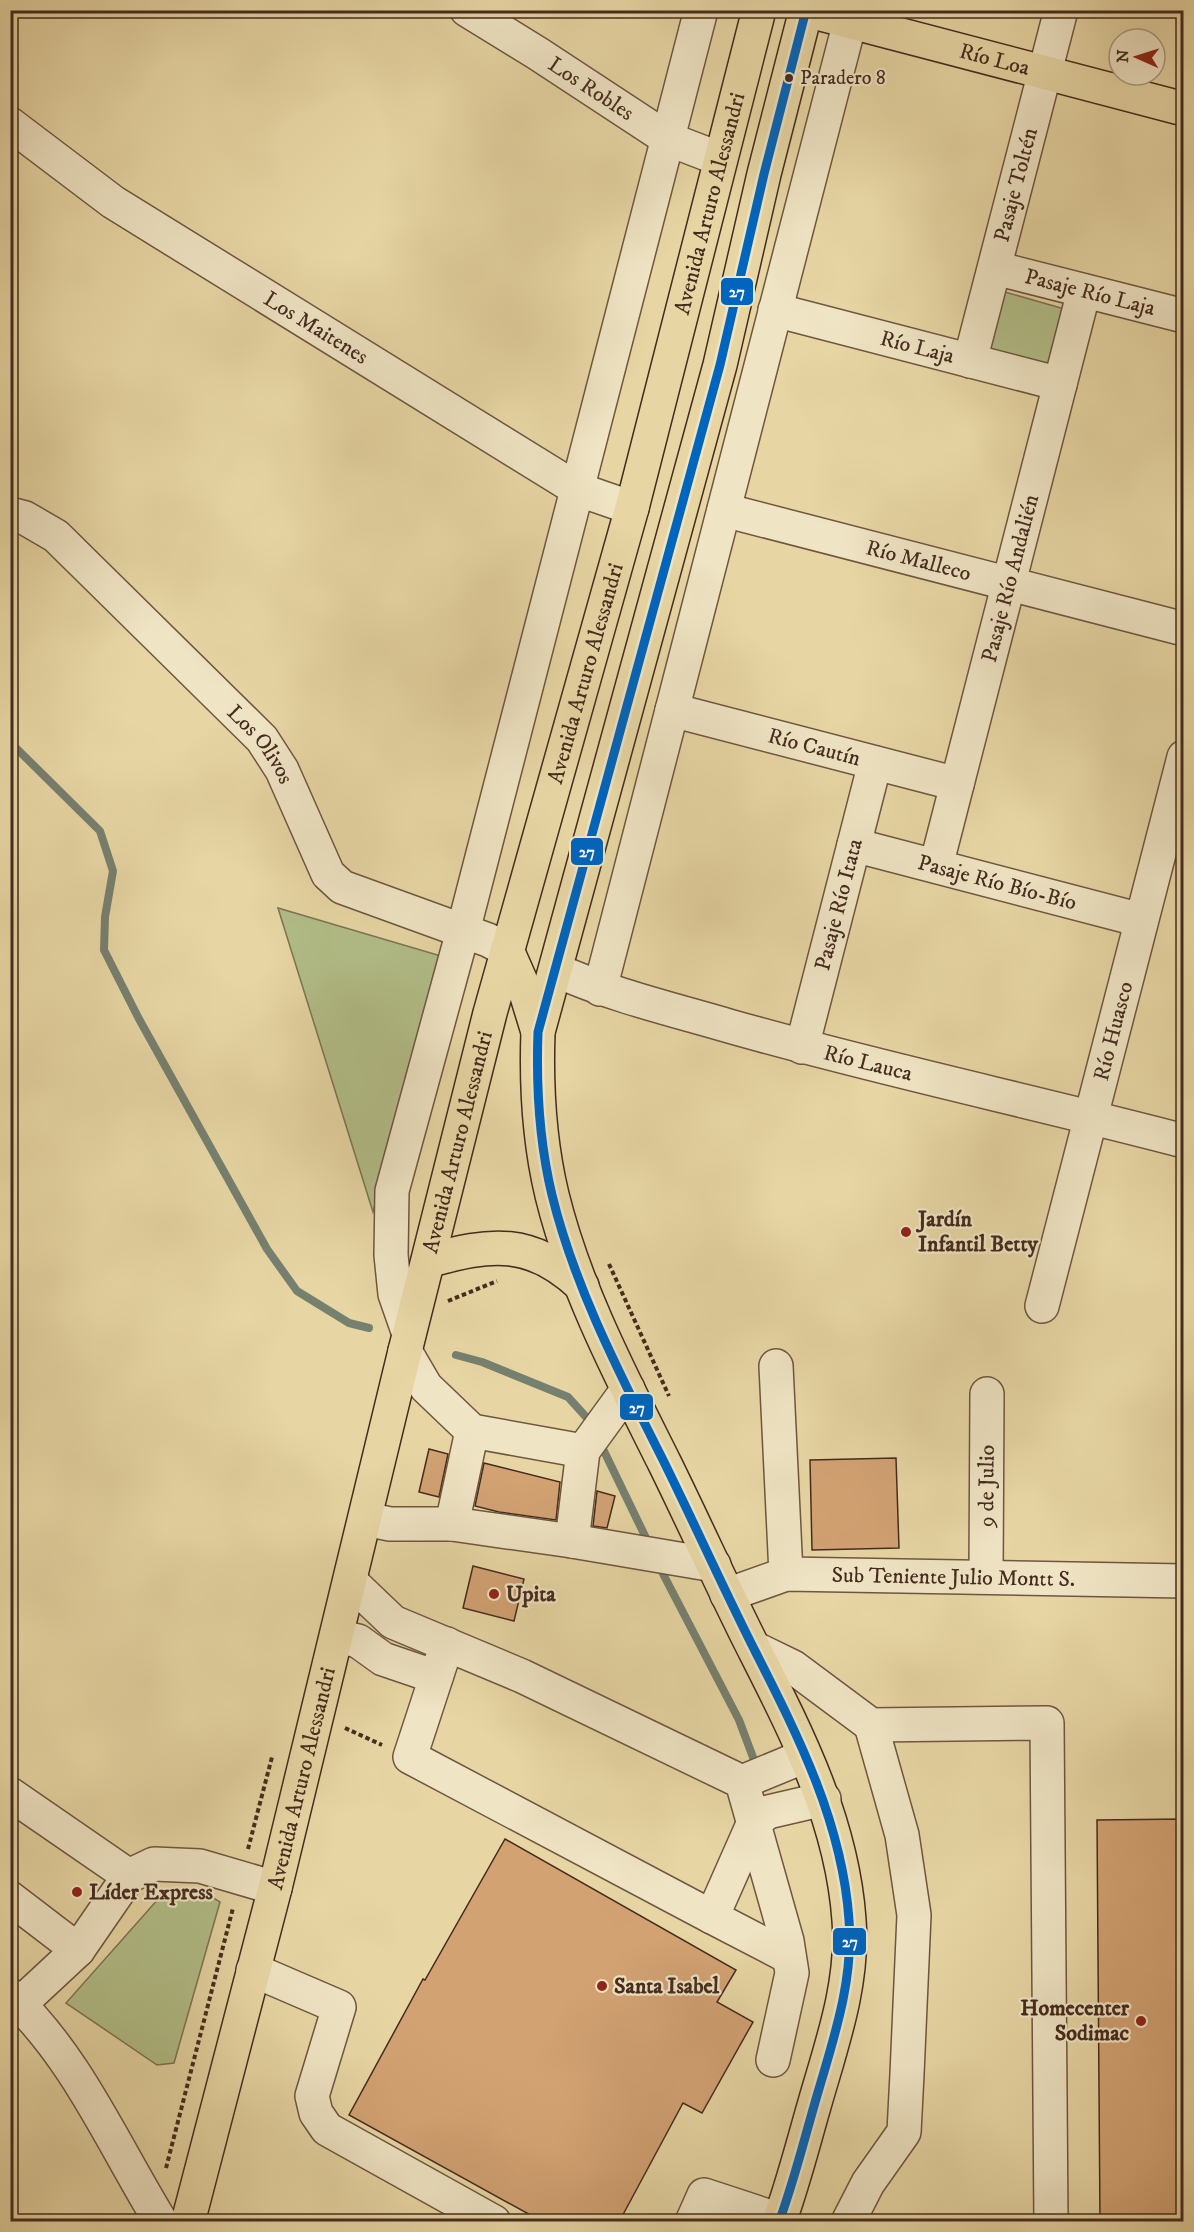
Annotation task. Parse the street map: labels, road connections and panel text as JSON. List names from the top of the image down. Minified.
{"streets":{"main road":["Río Loa","Avenida Arturo Alessandri"],"street":["Los Robles","Pasaje Toltén","Pasaje Río Laja","Los Maitenes","Río Laja","Río Malleco","Pasaje Río Andalién","Los Olivos","Río Cautín","Pasaje Río Bío-Bío","Pasaje Río Itata","Río Huasco","Río Lauca","9 de Julio","Sub Teniente Julio Montt S."]},"crossings":[["Río Loa","Pasaje Toltén"],["Río Loa","Avenida Arturo Alessandri"],["Los Robles","Avenida Arturo Alessandri"],["Pasaje Toltén","Pasaje Río Laja"],["Pasaje Toltén","Río Laja"],["Avenida Arturo Alessandri","Los Maitenes"],["Avenida Arturo Alessandri","Los Olivos"],["Avenida Arturo Alessandri","Río Lauca"],["Pasaje Río Laja","Pasaje Río Andalién"],["Río Laja","Pasaje Río Andalién"],["Río Malleco","Pasaje Río Andalién"],["Pasaje Río Andalién","Río Cautín"],["Pasaje Río Andalién","Pasaje Río Bío-Bío"],["Río Cautín","Pasaje Río Itata"],["Pasaje Río Bío-Bío","Pasaje Río Itata"],["Pasaje Río Bío-Bío","Río Huasco"],["Pasaje Río Itata","Río Lauca"],["Río Huasco","Río Lauca"],["9 de Julio","Sub Teniente Julio Montt S."]],"places":["Paradero 8","Jardín Infantil Betty","Upita","Líder Express","Santa Isabel","Homecenter Sodimac"],"lines":["transit line 27"],"north":"left"}
